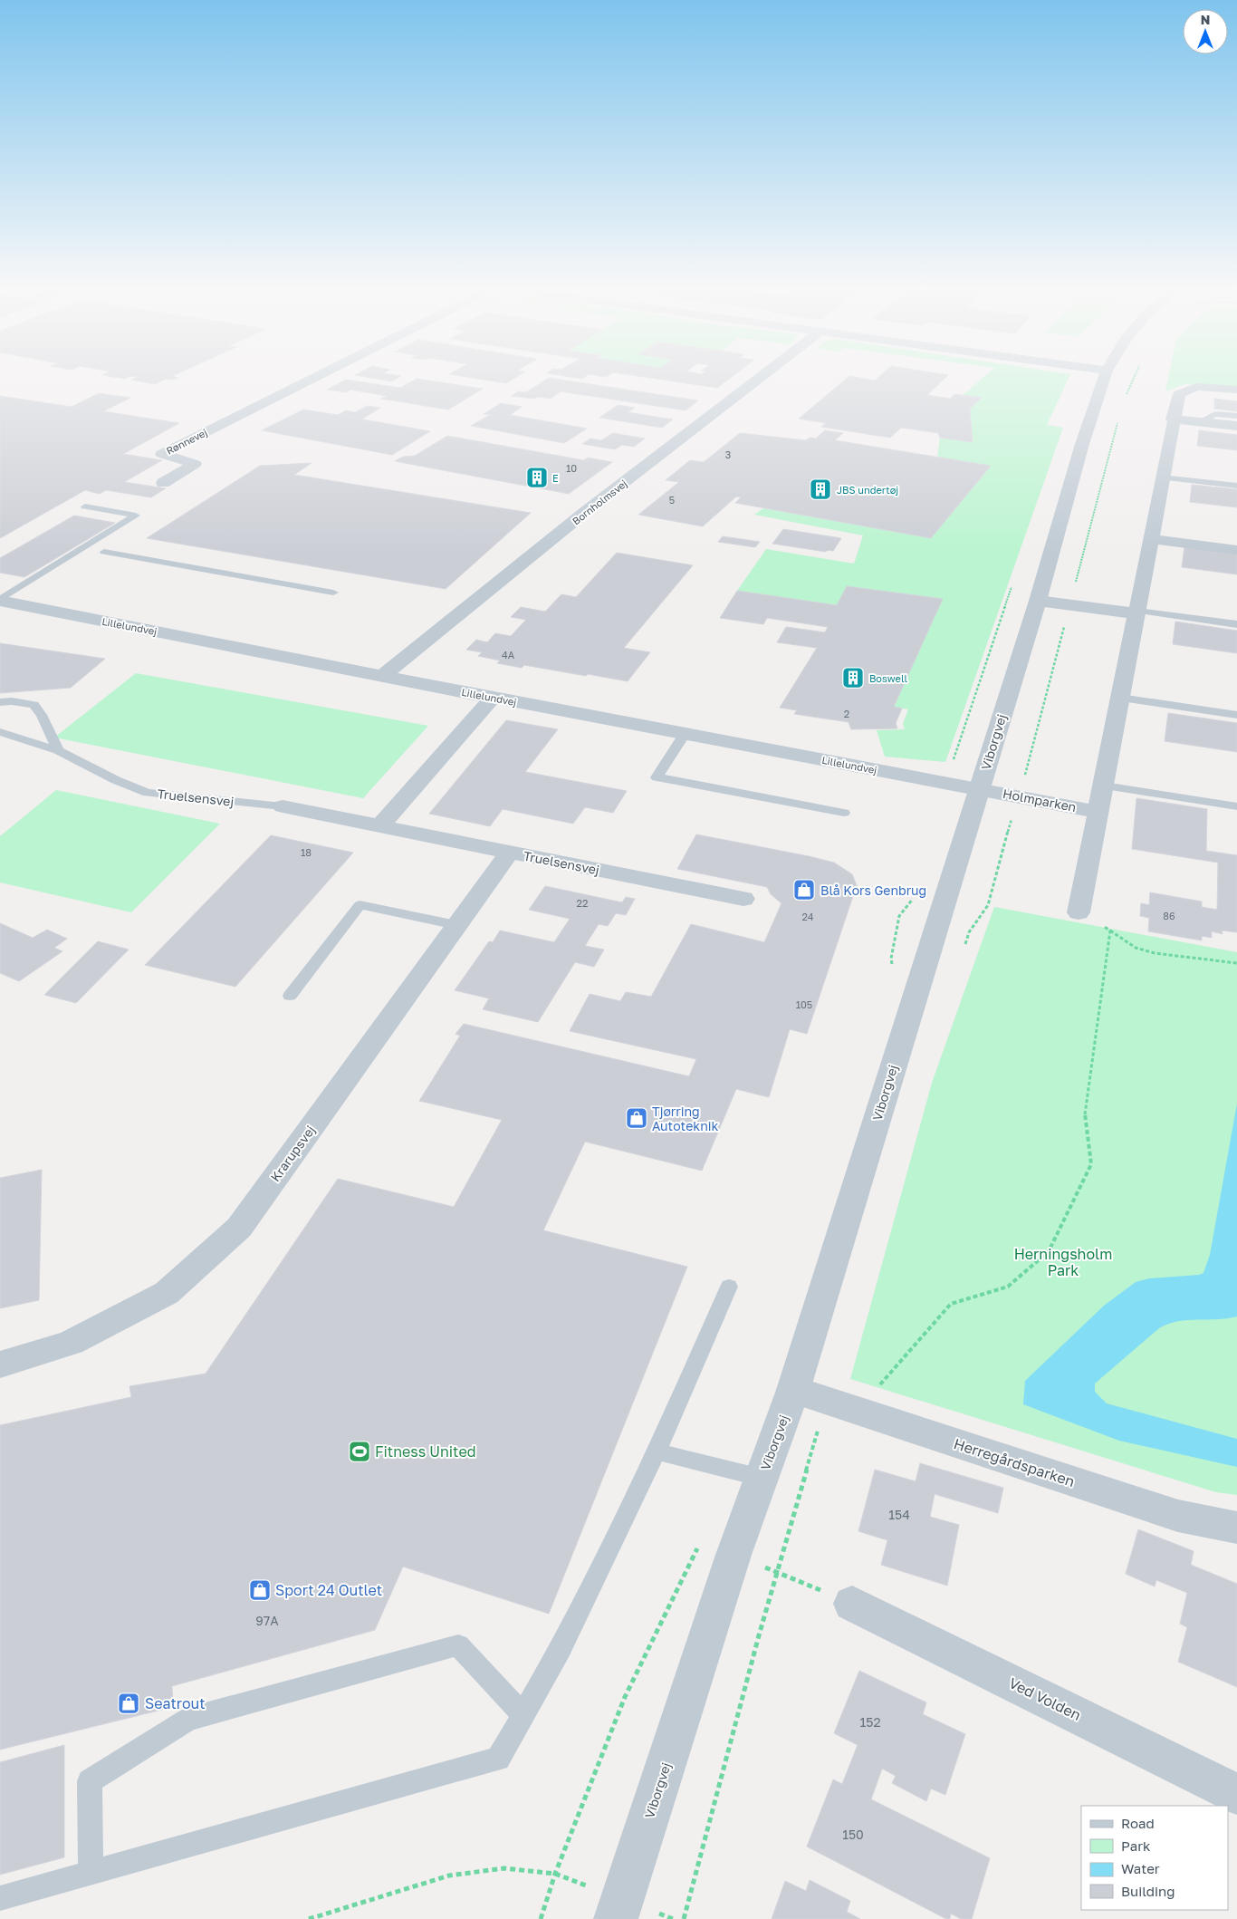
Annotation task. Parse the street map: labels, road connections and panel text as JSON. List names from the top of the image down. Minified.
{"streets":{"street":["Rønnevej","Bornholmsvej","Lillelundvej","Viborgvej","Truelsensvej","Holmparken","Krarupsvej","Herregårdsparken","Ved Volden"]},"crossings":[["Bornholmsvej","Lillelundvej"],["Lillelundvej","Viborgvej"],["Lillelundvej","Holmparken"],["Viborgvej","Holmparken"],["Viborgvej","Herregårdsparken"],["Truelsensvej","Krarupsvej"]],"parks":["Herningsholm Park"],"places":{"building":["E","JBS undertøj","Boswell"],"shop":["Blå Kors Genbrug","Tjørring Autoteknik","Sport 24 Outlet","Seatrout"],"sports":["Fitness United"]},"house_numbers":["3","10","5","4A","2","18","22","86","24","105","154","97A","152","150"],"legend":["Road","Park","Water","Building"],"north":"top"}
